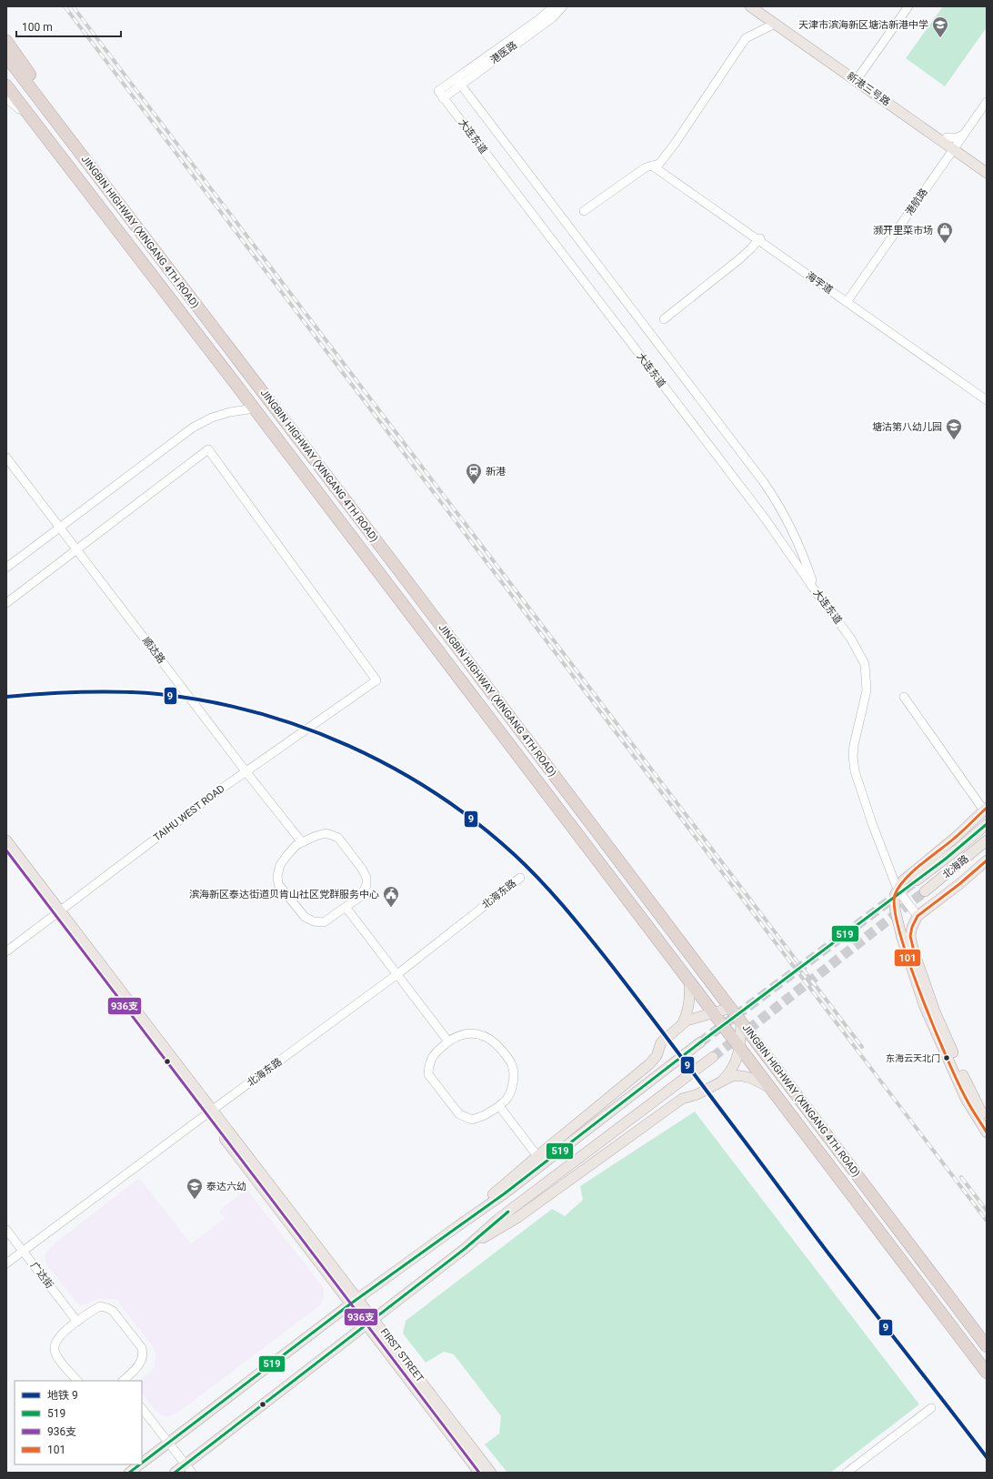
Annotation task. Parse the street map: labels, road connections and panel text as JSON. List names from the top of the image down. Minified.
{"streets":{"highway":["JINGBIN HIGHWAY (XINGANG 4TH ROAD)"],"main road":["新港三号路","北海路","FIRST STREET"],"street":["港医路","大连东道","港航路","海宇道","顺达路","TAIHU WEST ROAD","北海东路","广达街"]},"crossings":[["港医路","大连东道"],["新港三号路","港航路"],["港航路","海宇道"],["顺达路","TAIHU WEST ROAD"],["TAIHU WEST ROAD","FIRST STREET"],["北海东路","广达街"],["北海东路","FIRST STREET"]],"places":{"school or university":["天津市滨海新区塘沽新港中学","塘沽第八幼儿园","泰达六幼"],"shop":["濒开里菜市场"],"station":["新港"],"public building":["滨海新区泰达街道贝肯山社区党群服务中心"],"other":["东海云天北门"]},"lines":["metro line 9","transit line 101","transit line 519","transit line 936支"],"legend":["地铁 9","519","936支","101"],"scale_bar":"100 m"}
